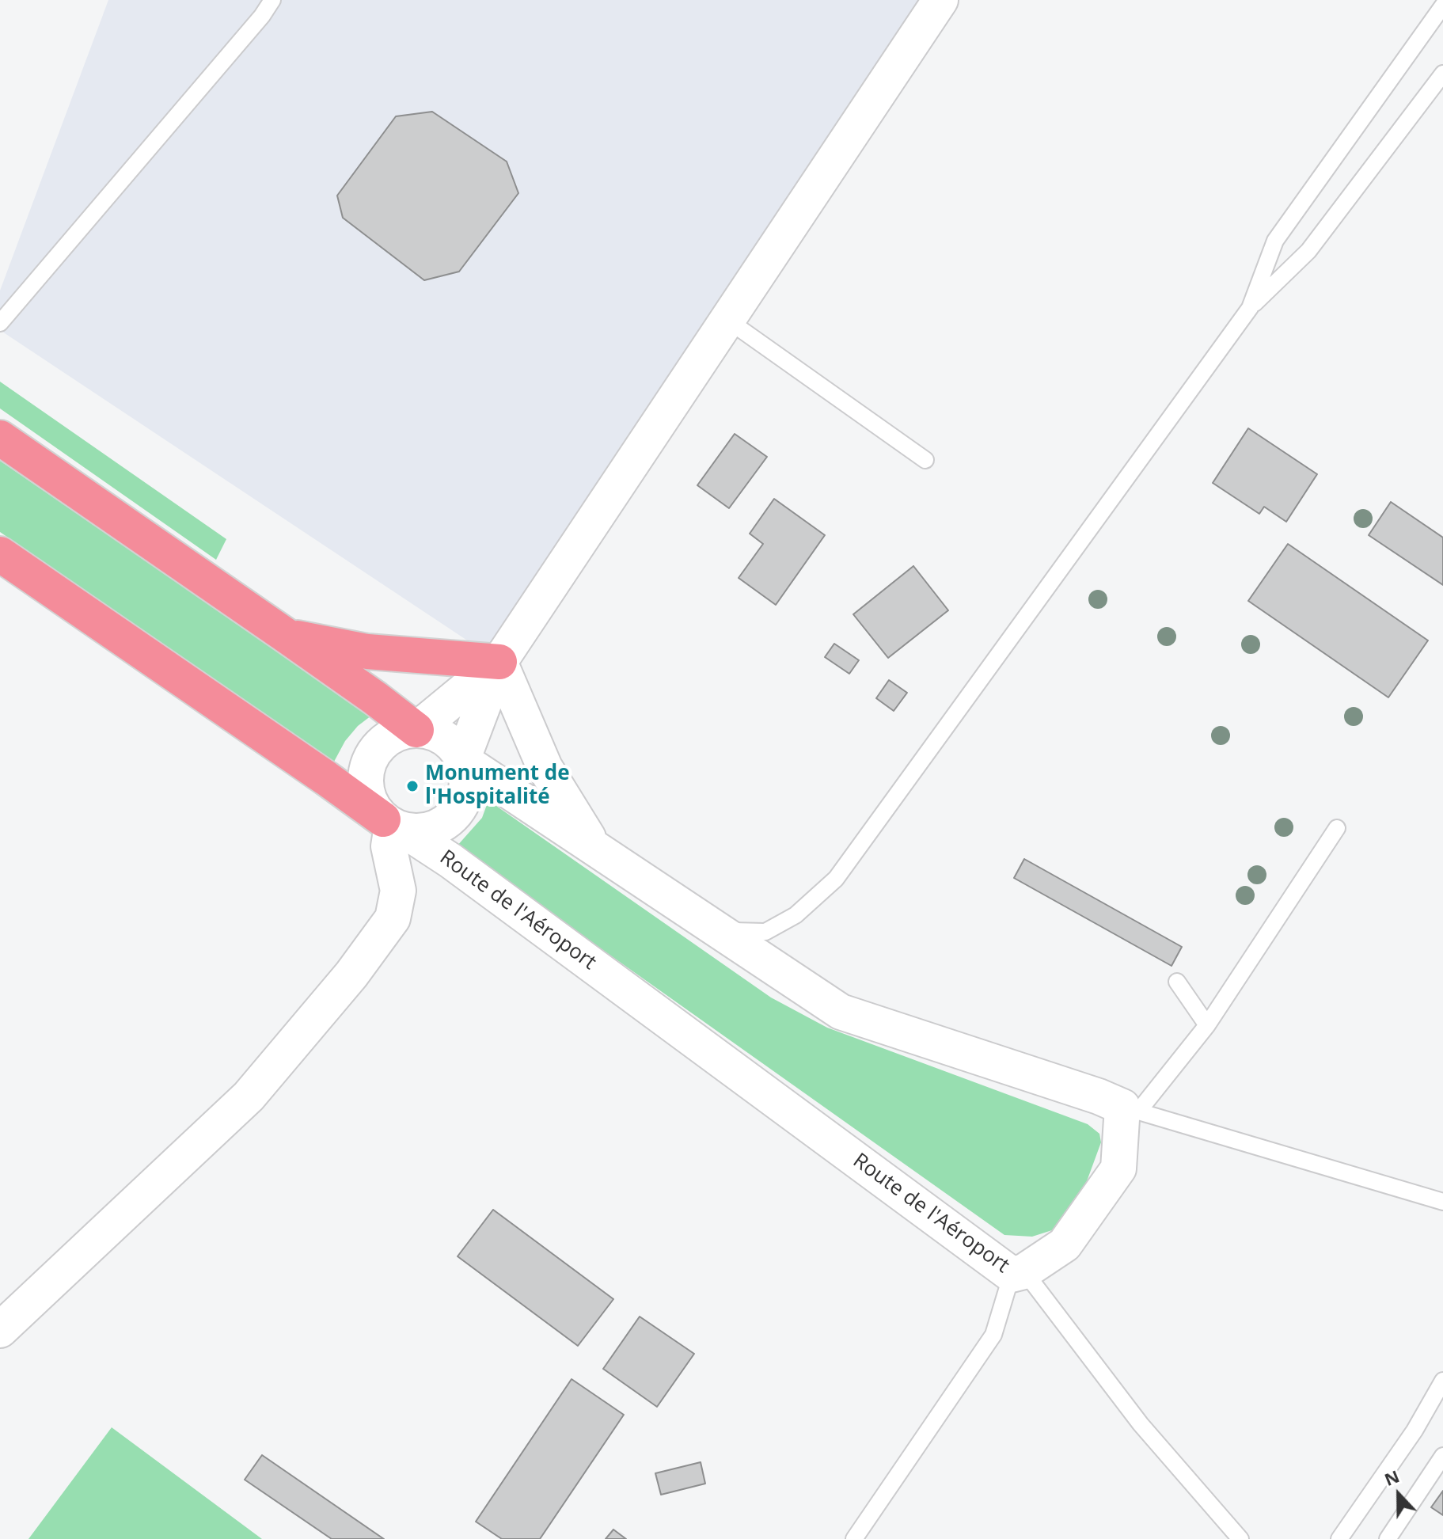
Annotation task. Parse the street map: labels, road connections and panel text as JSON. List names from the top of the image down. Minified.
{"streets":{"street":["Route de l'Aéroport"]},"places":["Monument de l'Hospitalité"],"north":"top"}
